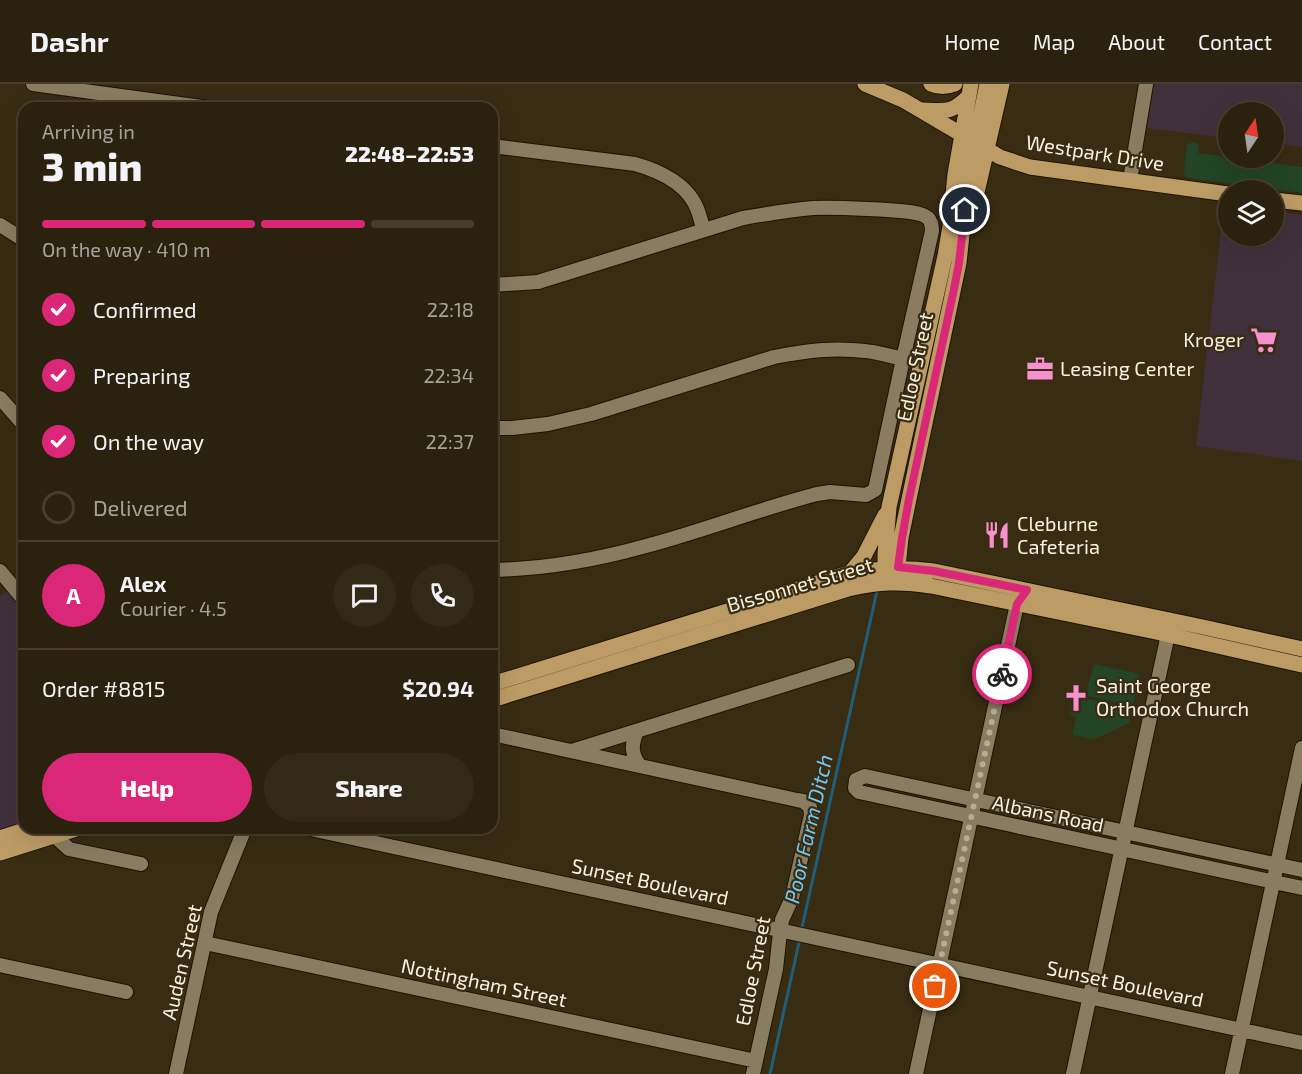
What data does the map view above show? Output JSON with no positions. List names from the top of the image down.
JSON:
{
  "streets": {
    "main road": ["Westpark Drive", "Edloe Street", "Bissonnet Street"],
    "street": [
      "Albans Road",
      "Sunset Boulevard",
      "Auden Street",
      "Nottingham Street"
    ]
  },
  "crossings": [
    ["Westpark Drive", "Edloe Street"],
    ["Edloe Street", "Bissonnet Street"],
    ["Edloe Street", "Sunset Boulevard"],
    ["Edloe Street", "Nottingham Street"],
    ["Auden Street", "Nottingham Street"]
  ],
  "water": ["Poor Farm Ditch"],
  "places": {
    "supermarket": ["Kroger"],
    "office": ["Leasing Center"],
    "restaurant": ["Cleburne Cafeteria"],
    "church": ["Saint George Orthodox Church"]
  },
  "north": "top",
  "page": {
    "header": "Dashr",
    "nav": [
      "Home",
      "Map",
      "About",
      "Contact"
    ],
    "heading": ["3 min", "Arriving in", "22:48–22:53"],
    "panel": [
      "Alex",
      "Courier · 4.5",
      "Order #8815",
      "$20.94"
    ],
    "bar": "On the way · 410 m",
    "list": [
      ["Confirmed", "22:18"],
      ["Preparing", "22:34"],
      ["On the way", "22:37"],
      "Delivered"
    ],
    "round": "A",
    "buttons": ["Help", "Share"]
  }
}
